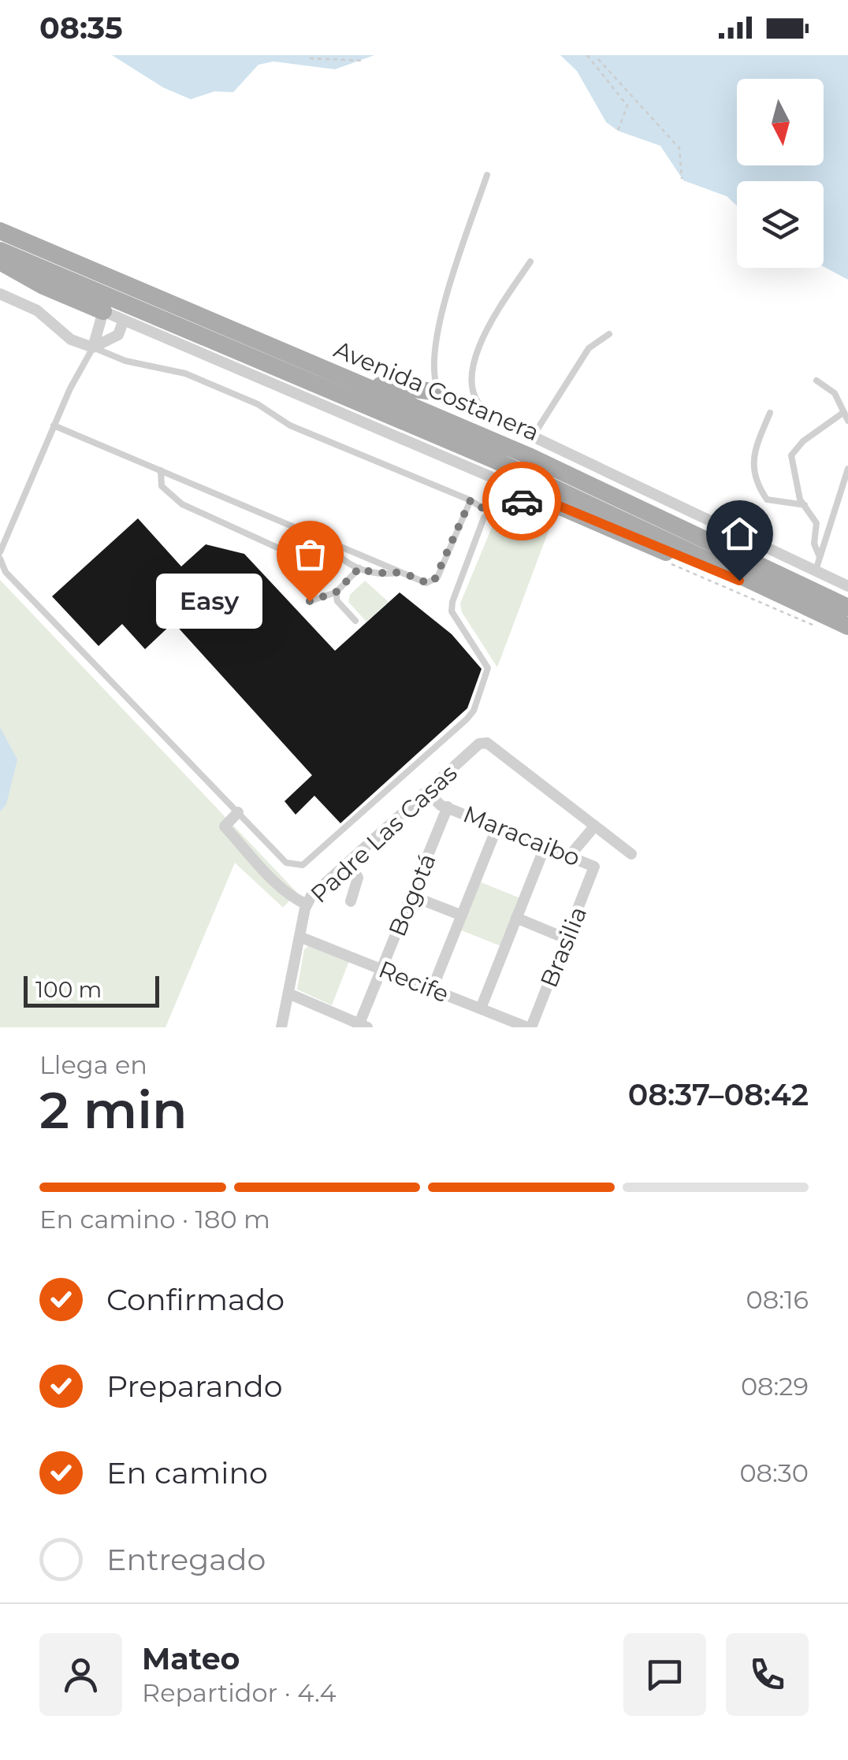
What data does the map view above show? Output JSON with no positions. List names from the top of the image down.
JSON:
{
  "streets": {
    "main road": ["Avenida Costanera"],
    "street": [
      "Padre Las Casas",
      "Maracaibo",
      "Bogotá",
      "Brasilia",
      "Recife"
    ]
  },
  "crossings": [
    ["Padre Las Casas", "Maracaibo"],
    ["Padre Las Casas", "Recife"],
    ["Maracaibo", "Bogotá"],
    ["Maracaibo", "Brasilia"],
    ["Bogotá", "Recife"],
    ["Brasilia", "Recife"]
  ],
  "places": ["Easy"],
  "scale_bar": "100 m",
  "north": "bottom",
  "page": {
    "status": "08:35",
    "bubble": "Easy",
    "scale": "100 m",
    "heading": ["2 min", "Llega en", "08:37–08:42"],
    "panel": ["Mateo", "Repartidor · 4.4"],
    "bar": "En camino · 180 m",
    "list": [
      ["Confirmado", "08:16"],
      ["Preparando", "08:29"],
      ["En camino", "08:30"],
      "Entregado"
    ]
  }
}
